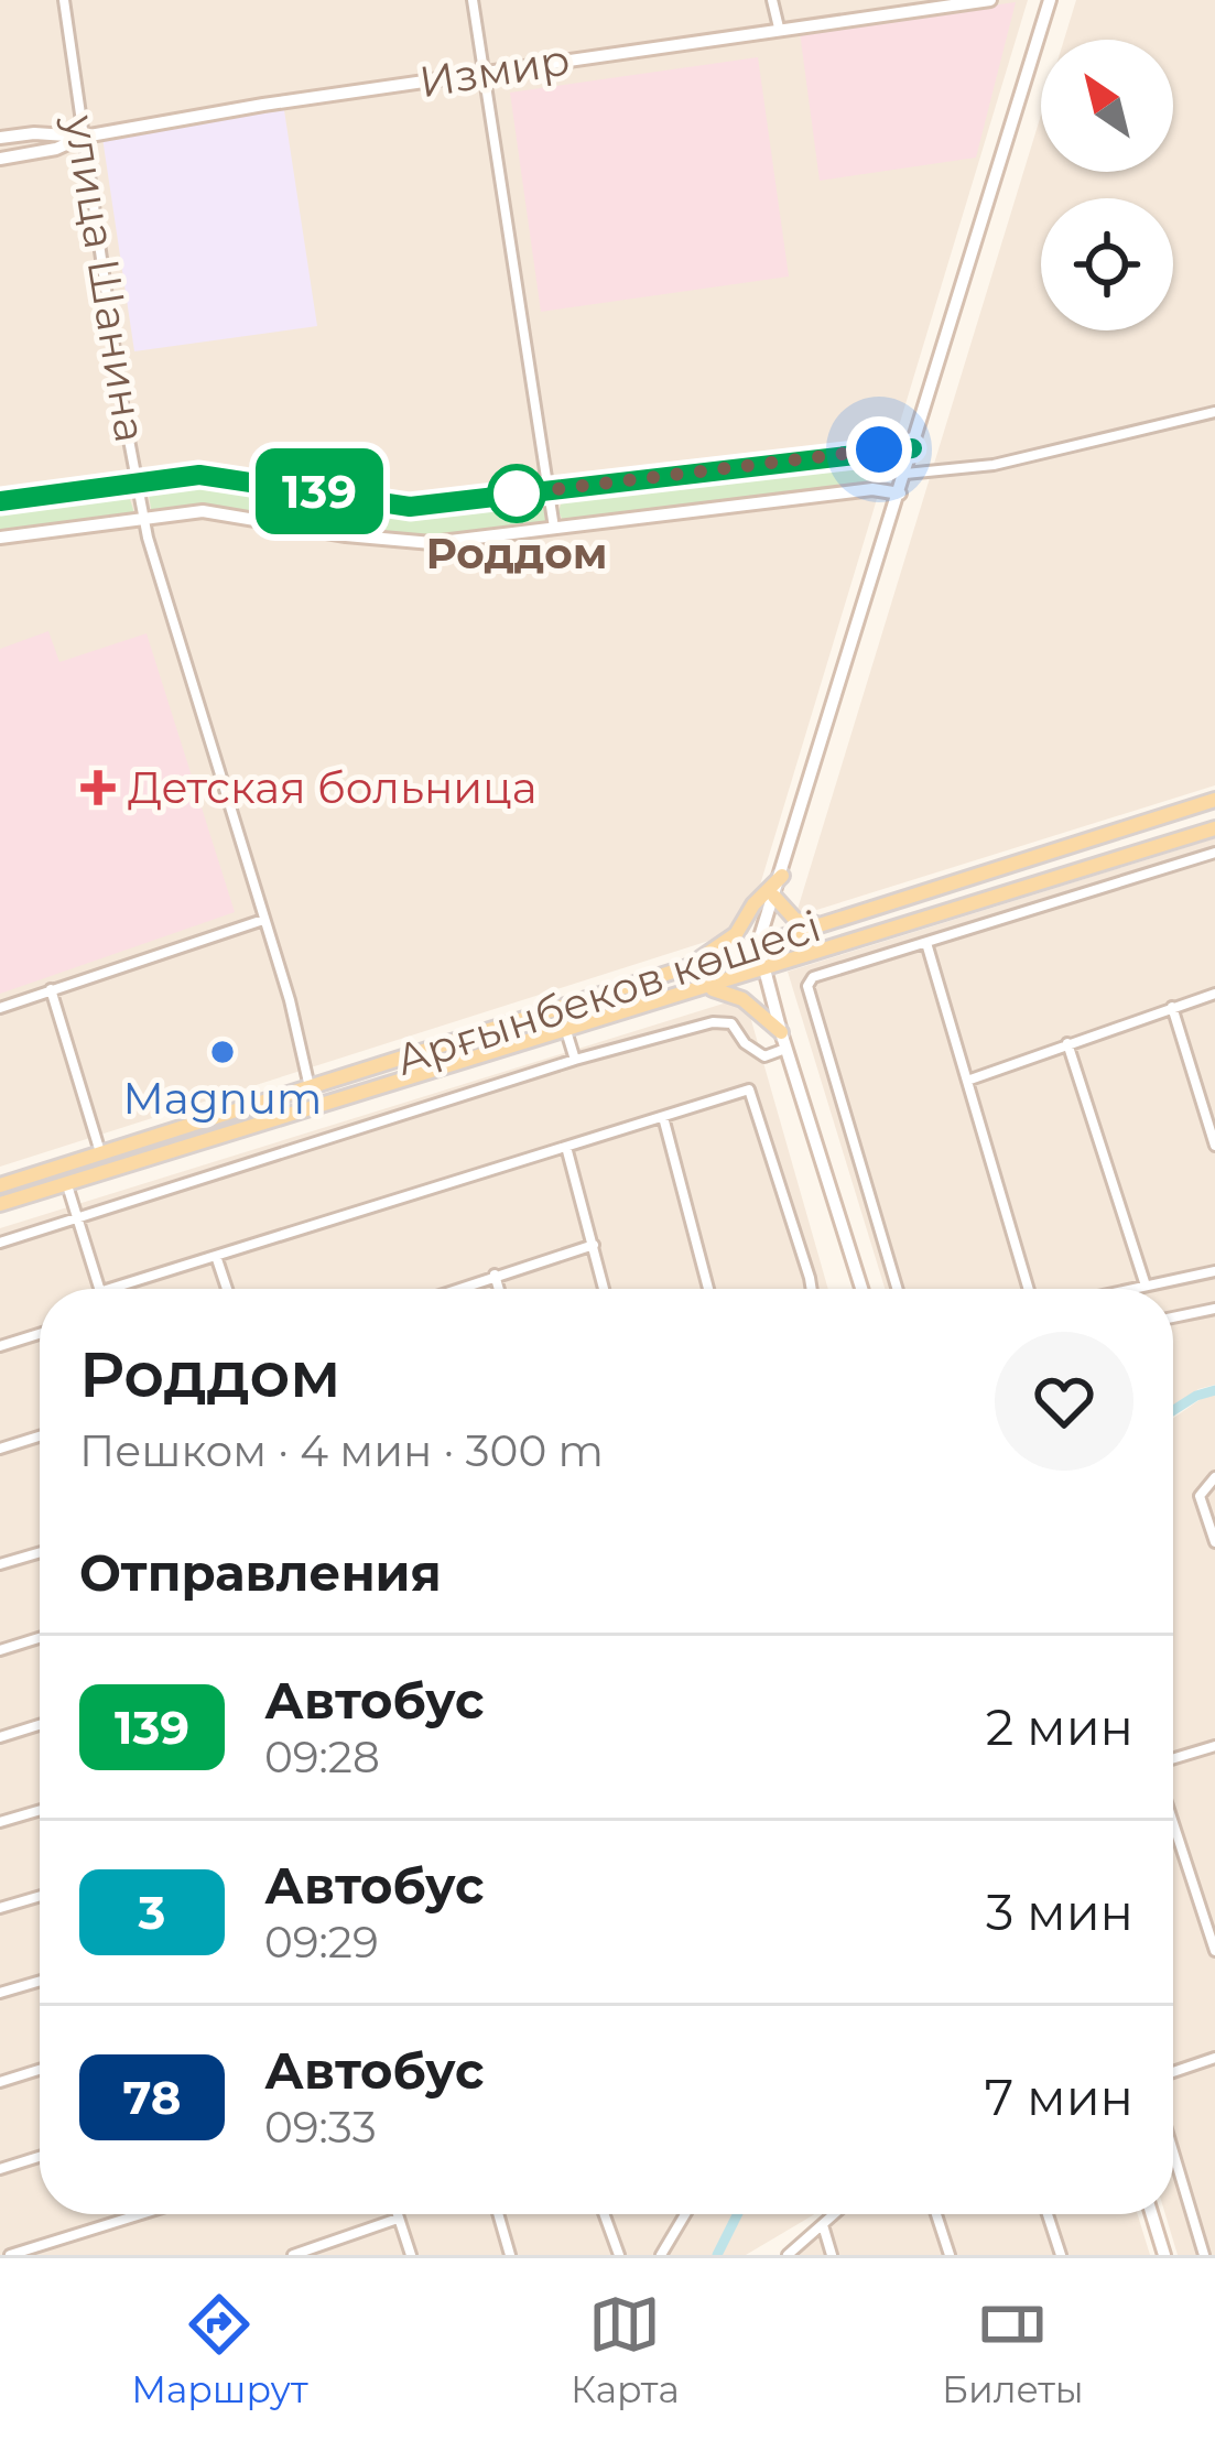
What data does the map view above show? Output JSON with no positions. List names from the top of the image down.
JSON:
{
  "streets": {
    "main road": ["Арғынбеков көшесі"],
    "street": ["Измир", "улица Шанина"]
  },
  "crossings": [
    ["Измир", "улица Шанина"],
    ["улица Шанина", "Арғынбеков көшесі"]
  ],
  "places": {
    "other": ["Роддом", "Magnum"],
    "health": ["Детская больница"]
  },
  "lines": ["bus line 139"],
  "north": "top left",
  "page": {
    "on_map": "139",
    "heading": [
      ["Роддом", "Пешком · 4 мин · 300 m"],
      "Отправления"
    ],
    "list": [
      {
        "mark": "139",
        "name": "Автобус",
        "note": "09:28",
        "value": "2 мин"
      },
      {
        "mark": "3",
        "name": "Автобус",
        "note": "09:29",
        "value": "3 мин"
      },
      {
        "mark": "78",
        "name": "Автобус",
        "note": "09:33",
        "value": "7 мин"
      }
    ],
    "tabs": ["Маршрут", "Карта", "Билеты"]
  }
}
